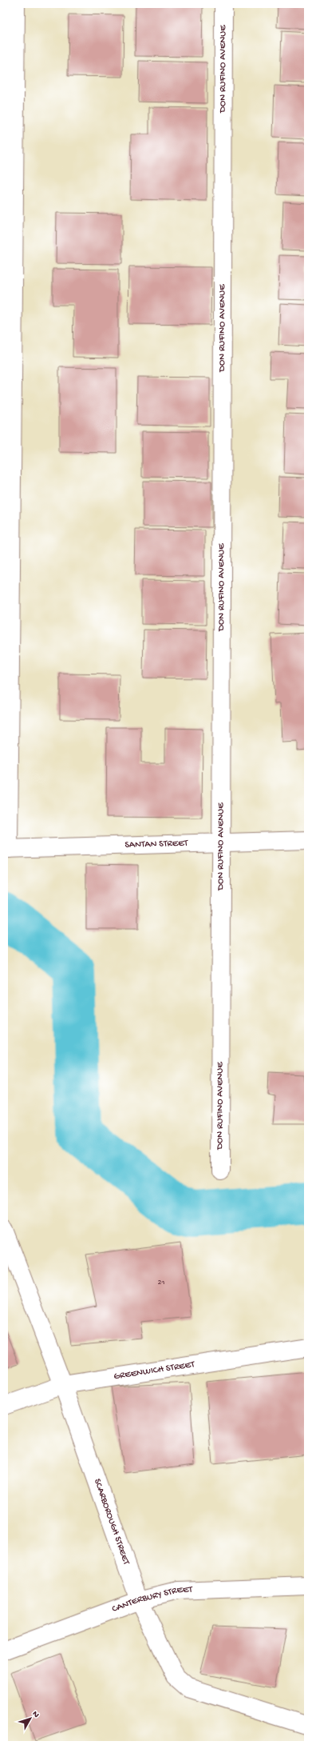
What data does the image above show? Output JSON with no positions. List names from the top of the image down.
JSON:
{
  "streets": {
    "street": [
      "DON RUFINO AVENUE",
      "SANTAN STREET",
      "GREENWICH STREET",
      "SCARBOROUGH STREET",
      "CANTERBURY STREET"
    ]
  },
  "crossings": [
    ["DON RUFINO AVENUE", "SANTAN STREET"],
    ["GREENWICH STREET", "SCARBOROUGH STREET"],
    ["SCARBOROUGH STREET", "CANTERBURY STREET"]
  ],
  "house_numbers": ["21"],
  "north": "top right"
}
